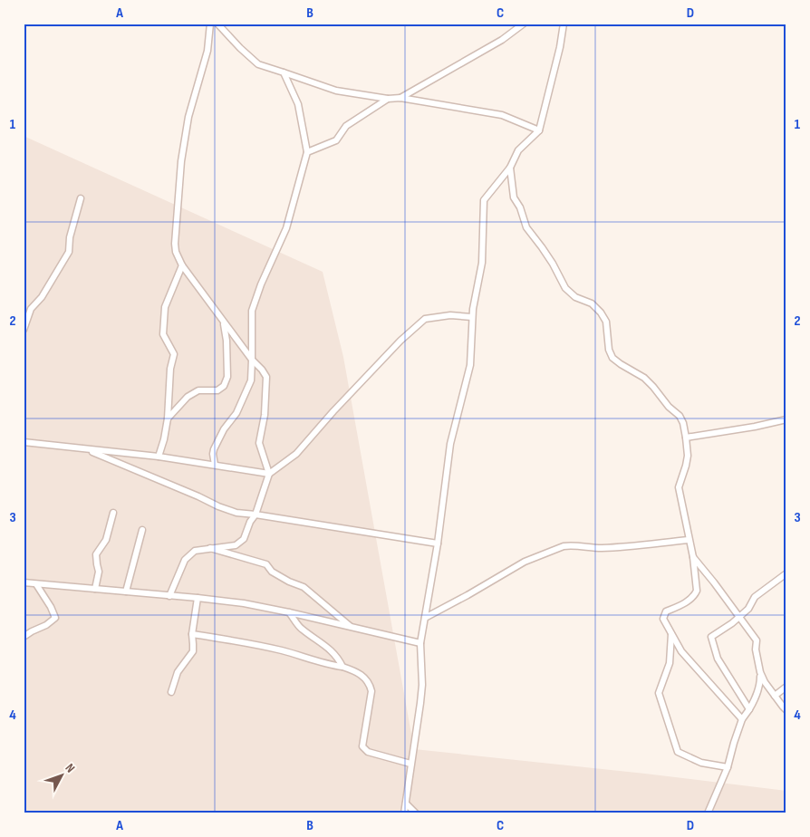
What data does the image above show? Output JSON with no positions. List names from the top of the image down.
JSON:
{
  "north": "top right",
  "grid": {
    "columns": [
      "A",
      "B",
      "C",
      "D"
    ],
    "rows": [
      "1",
      "2",
      "3",
      "4"
    ]
  }
}
